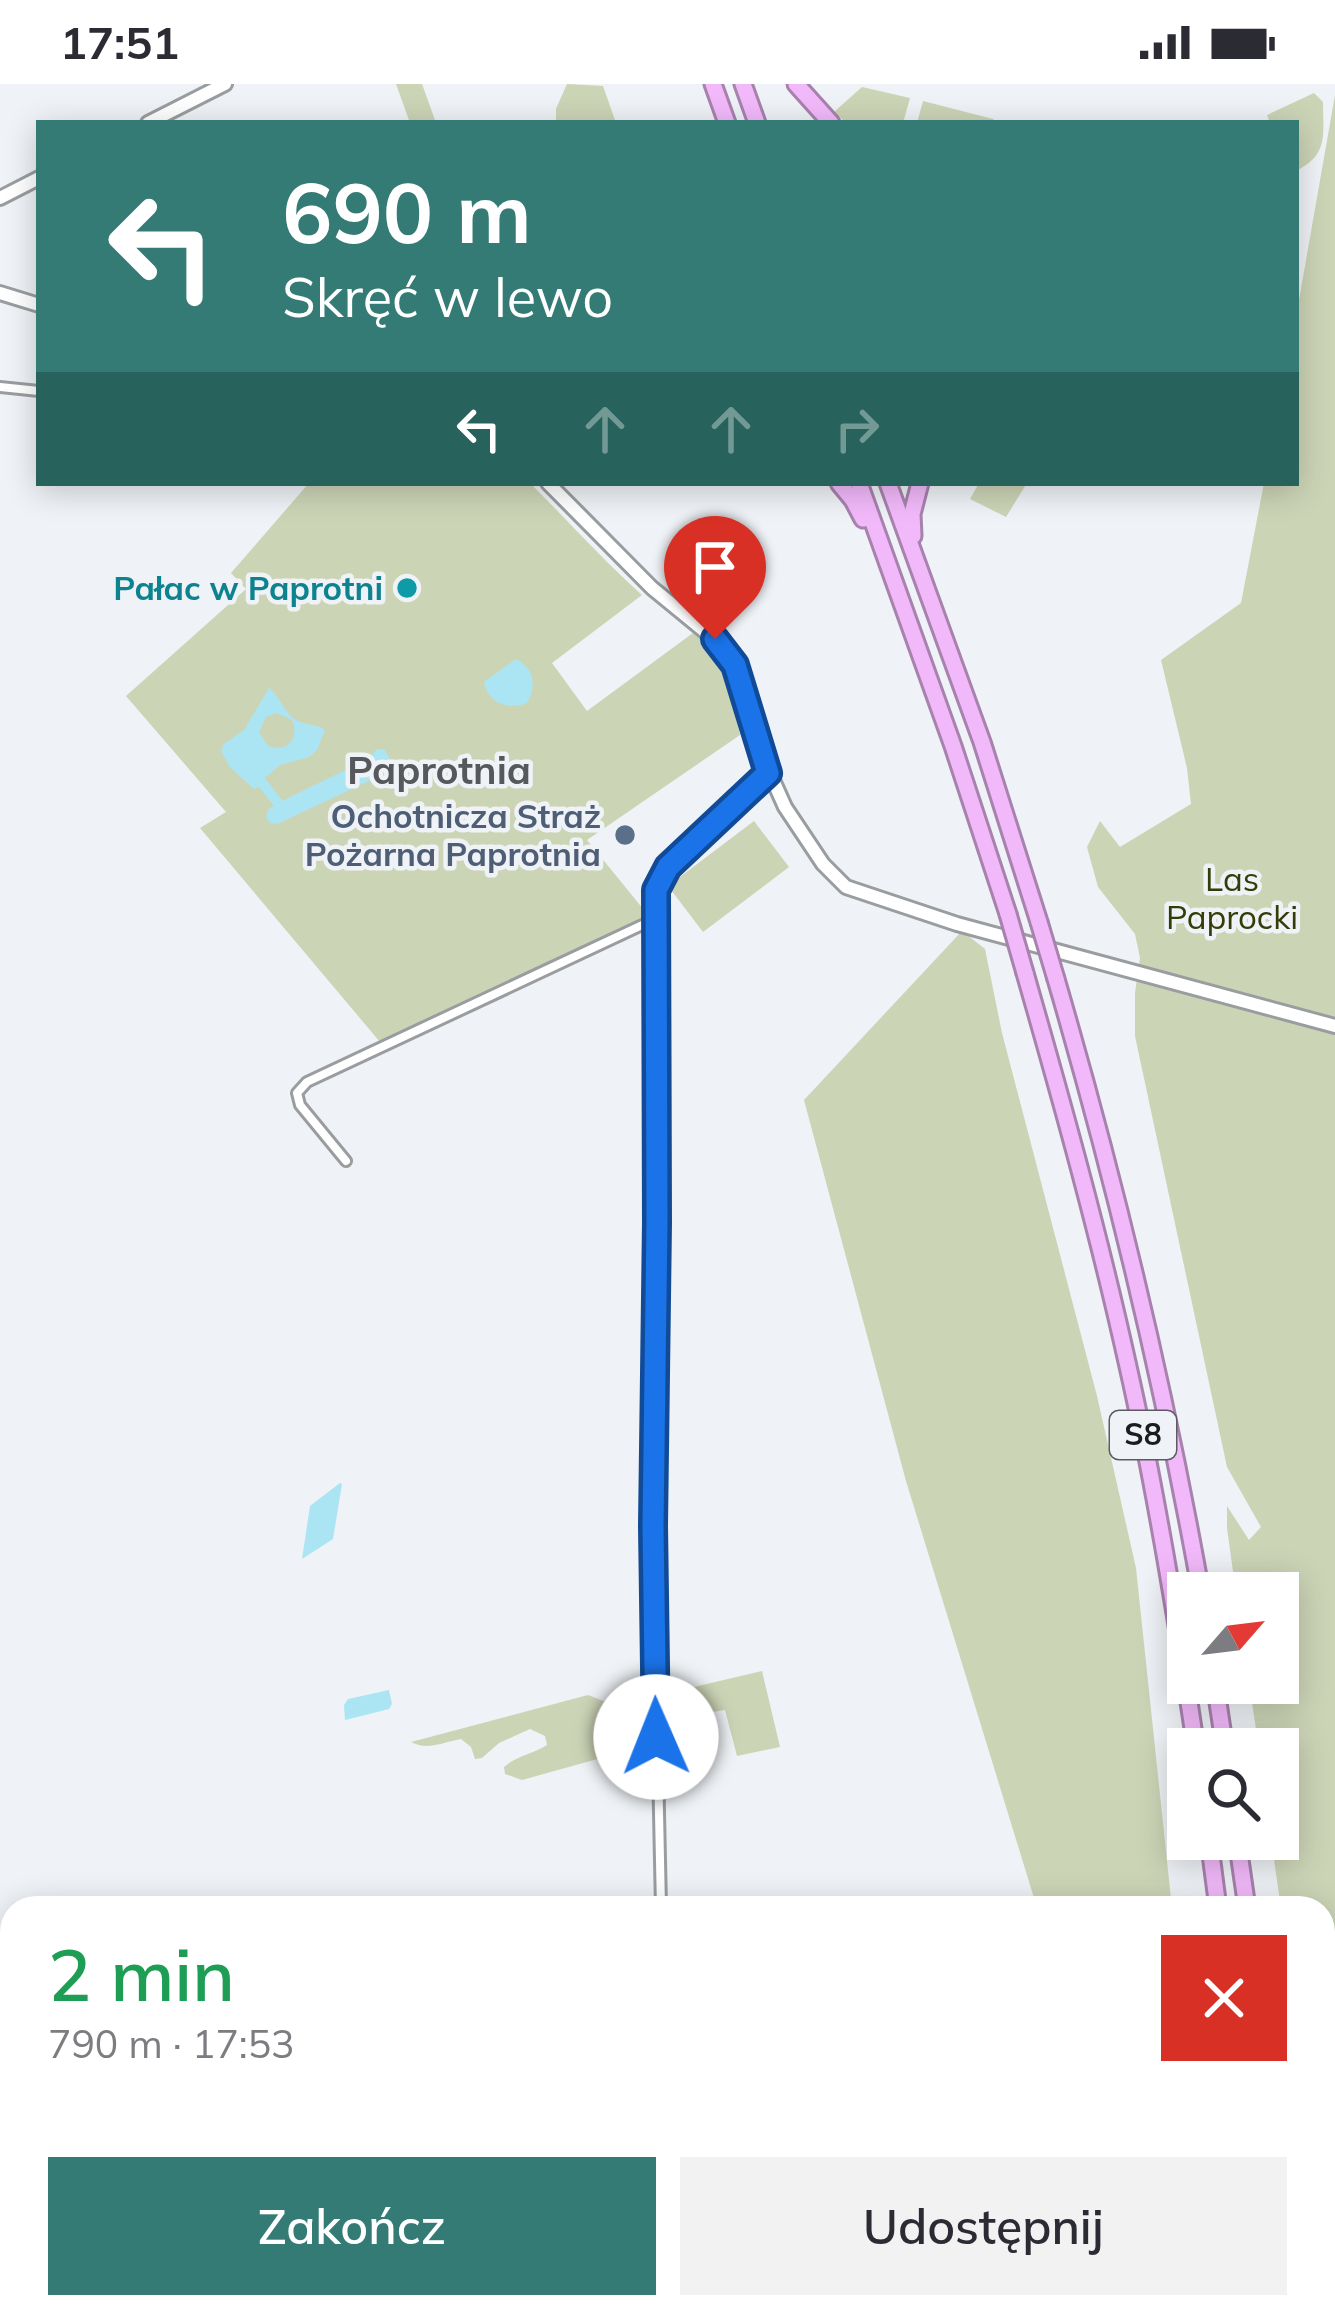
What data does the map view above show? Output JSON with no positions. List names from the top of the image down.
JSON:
{
  "streets": {
    "highway": ["S8"]
  },
  "districts": ["Paprotnia"],
  "parks": ["Las Paprocki"],
  "places": ["Pałac w Paprotni", "Ochotnicza Straż Pożarna Paprotnia"],
  "north": "top right",
  "page": {
    "status": "17:51",
    "turn": ["690 m", "Skręć w lewo"],
    "heading": ["2 min", "790 m · 17:53"],
    "buttons": ["Zakończ", "Udostępnij"]
  }
}
